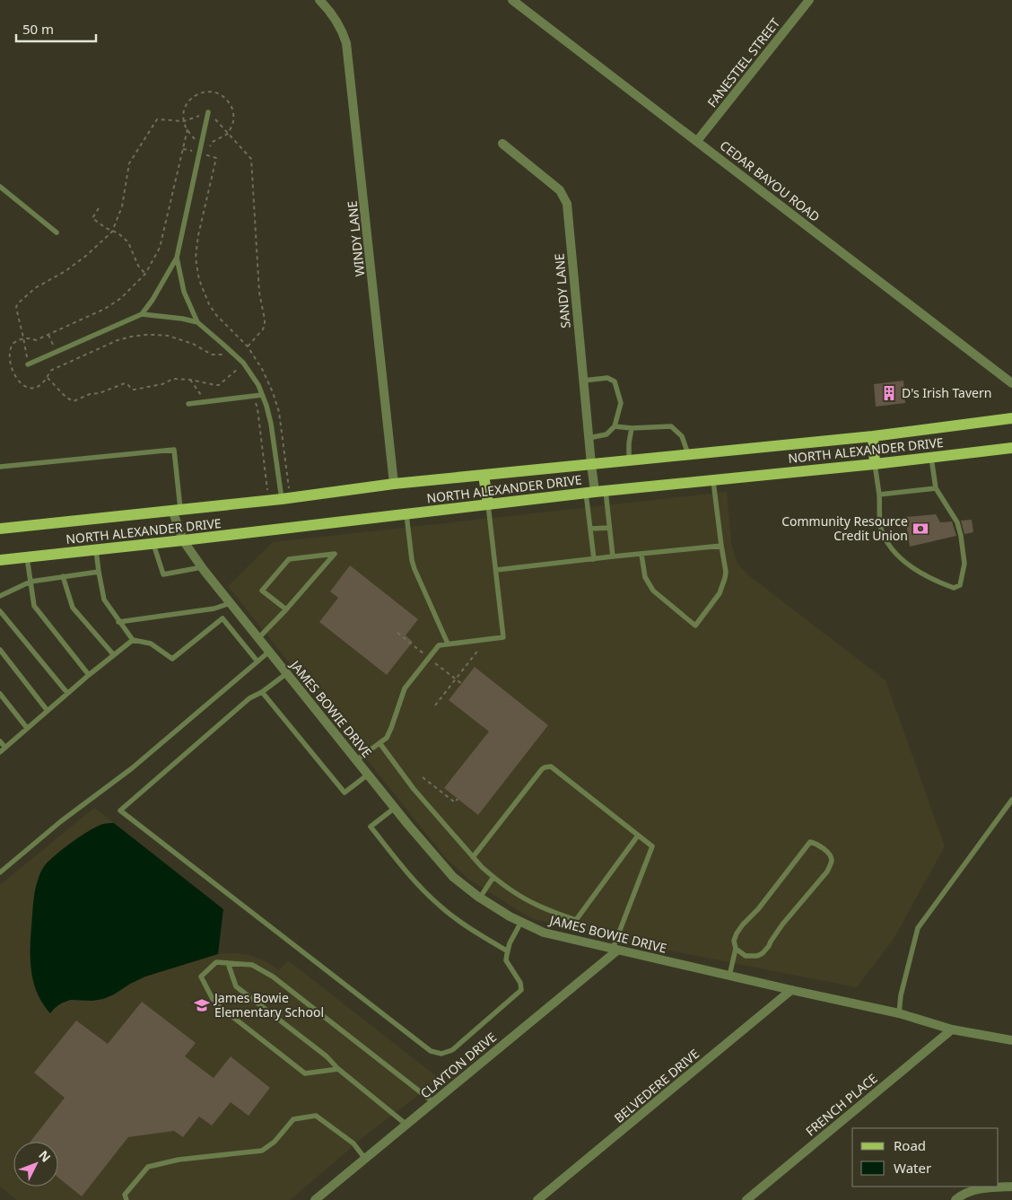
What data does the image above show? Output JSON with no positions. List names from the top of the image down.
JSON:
{
  "streets": {
    "main road": ["NORTH ALEXANDER DRIVE"],
    "street": [
      "FANESTIEL STREET",
      "CEDAR BAYOU ROAD",
      "WINDY LANE",
      "SANDY LANE",
      "JAMES BOWIE DRIVE",
      "CLAYTON DRIVE",
      "BELVEDERE DRIVE",
      "FRENCH PLACE"
    ]
  },
  "crossings": [
    ["FANESTIEL STREET", "CEDAR BAYOU ROAD"],
    ["WINDY LANE", "NORTH ALEXANDER DRIVE"],
    ["SANDY LANE", "NORTH ALEXANDER DRIVE"],
    ["NORTH ALEXANDER DRIVE", "JAMES BOWIE DRIVE"],
    ["JAMES BOWIE DRIVE", "CLAYTON DRIVE"],
    ["JAMES BOWIE DRIVE", "BELVEDERE DRIVE"],
    ["JAMES BOWIE DRIVE", "FRENCH PLACE"]
  ],
  "places": {
    "building": ["D's Irish Tavern"],
    "bank": ["Community Resource Credit Union"],
    "school or university": ["James Bowie Elementary School"]
  },
  "legend": ["Road", "Water"],
  "scale_bar": "50 m",
  "north": "top right"
}
